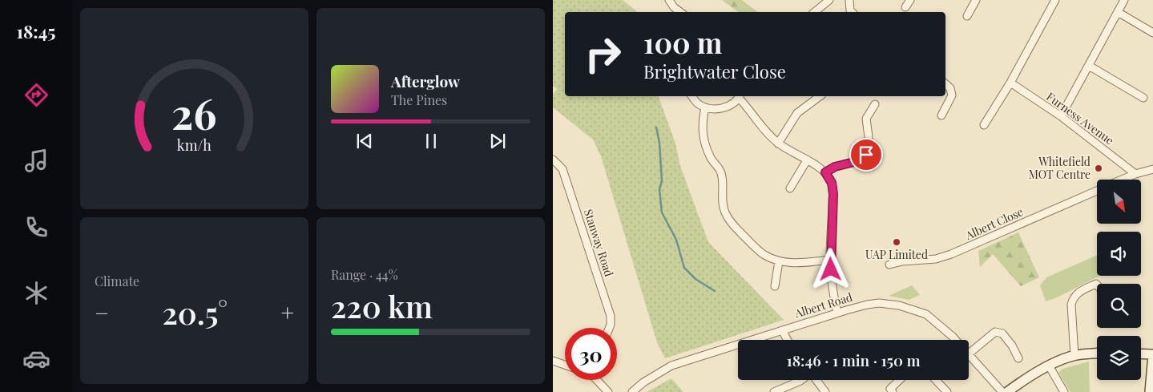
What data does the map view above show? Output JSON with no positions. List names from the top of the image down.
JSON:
{
  "streets": {
    "street": [
      "Furness Avenue",
      "Albert Close",
      "Stanway Road",
      "Albert Road"
    ]
  },
  "crossings": [
    ["Furness Avenue", "Albert Close"]
  ],
  "places": ["Whitefield MOT Centre", "UAP Limited"],
  "north": "bottom right",
  "page": {
    "tabs": "18:45",
    "turn": ["100 m", "Brightwater Close"],
    "song": ["Afterglow", "The Pines"],
    "tile": [
      "Climate",
      ["Range · 44%", "220 km"]
    ],
    "heat": ["−", "20.5°", "+"],
    "limit": "30",
    "trip": "18:46 · 1 min · 150 m",
    "gauge": ["26", "km/h"]
  }
}
